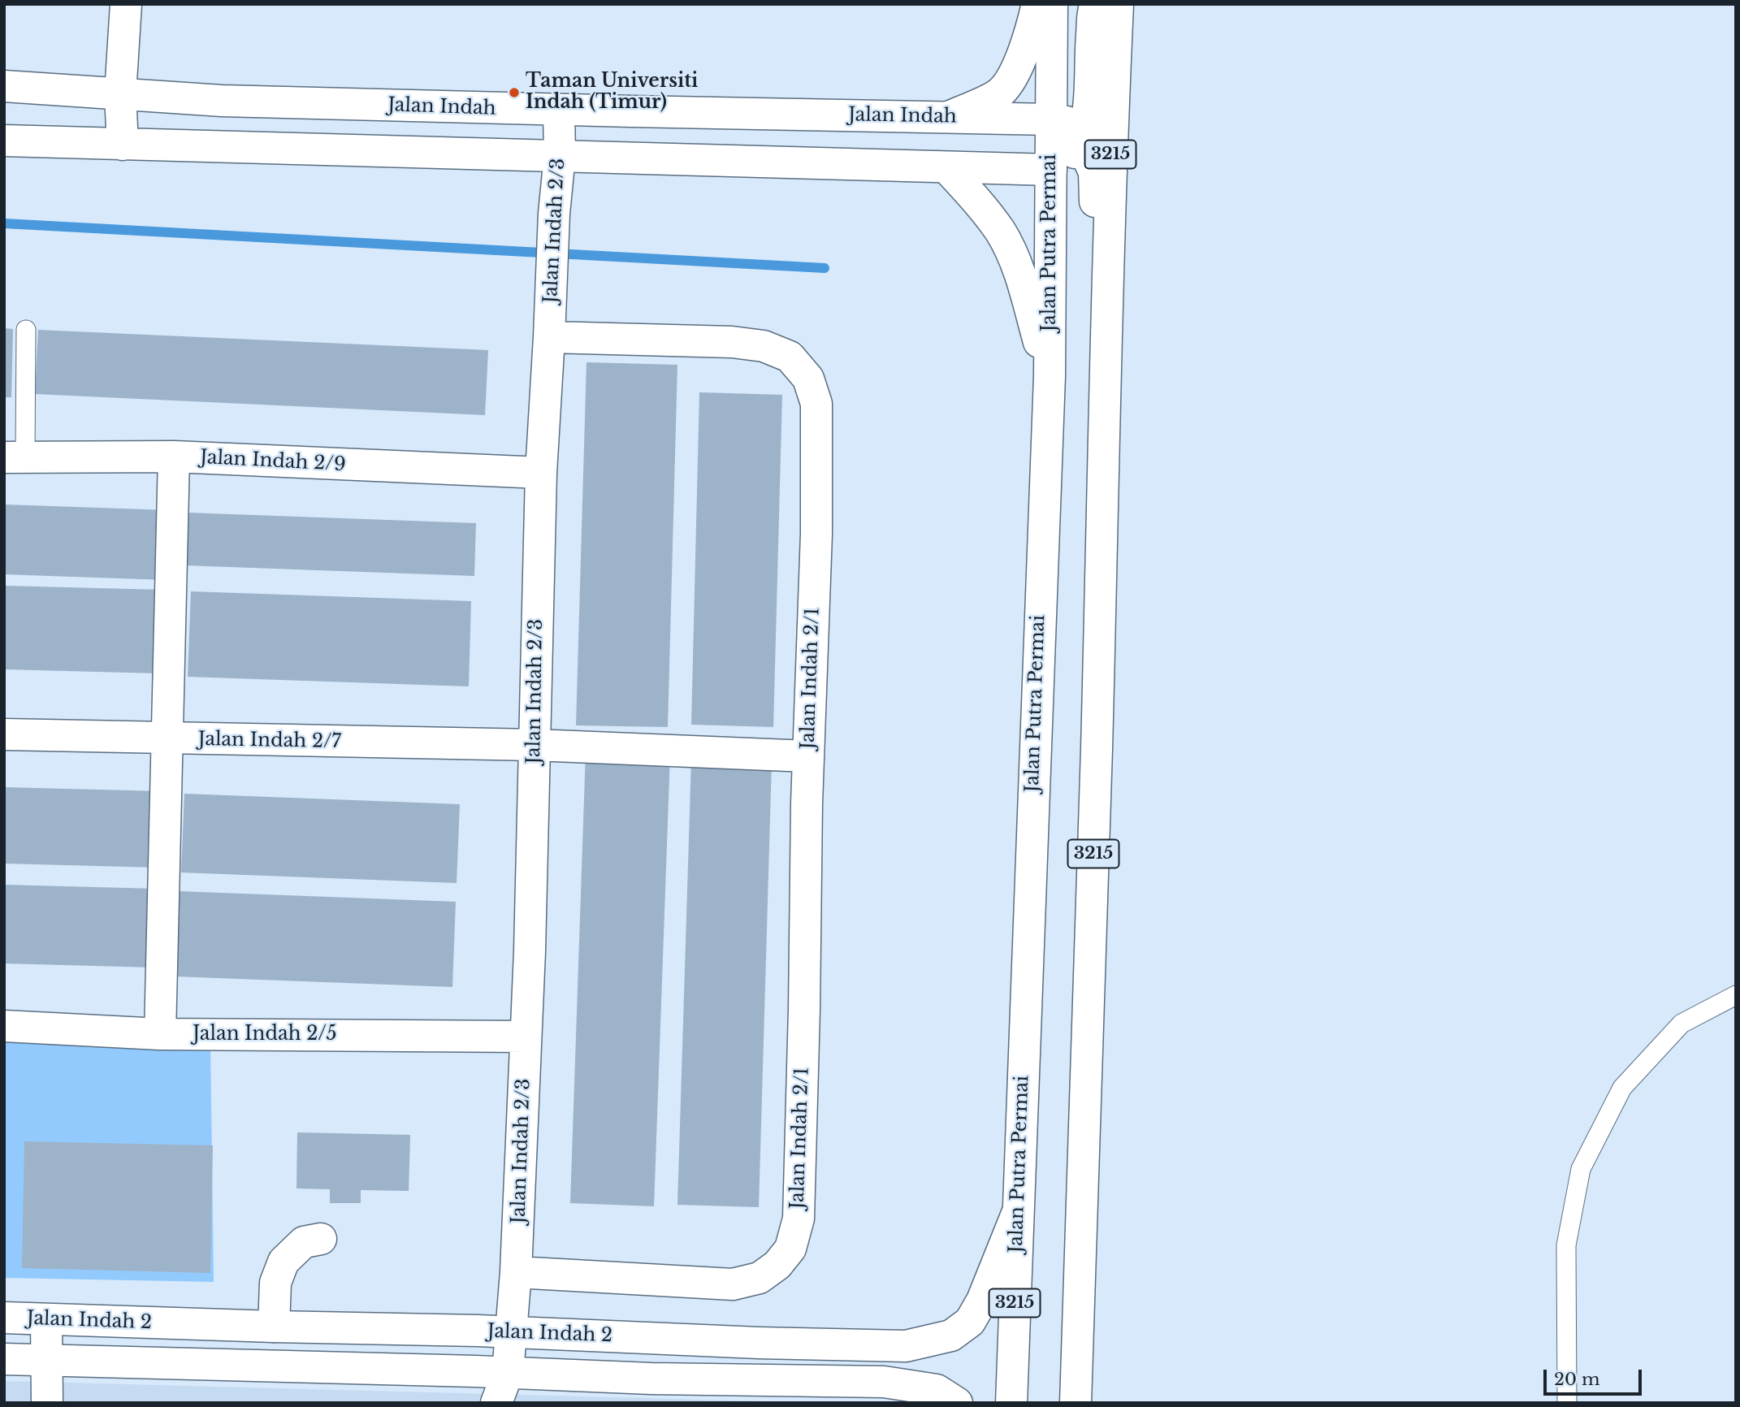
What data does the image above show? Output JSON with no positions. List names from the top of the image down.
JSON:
{
  "streets": {
    "street": [
      "Jalan Indah",
      "3215",
      "Jalan Indah 2/3",
      "Jalan Putra Permai",
      "Jalan Indah 2/9",
      "Jalan Indah 2/1",
      "Jalan Indah 2/7",
      "Jalan Indah 2/5",
      "Jalan Indah 2"
    ]
  },
  "crossings": [
    ["Jalan Indah", "Jalan Indah 2/3"],
    ["Jalan Indah", "Jalan Putra Permai"],
    ["Jalan Indah 2/3", "Jalan Indah 2/9"],
    ["Jalan Indah 2/3", "Jalan Indah 2/1"],
    ["Jalan Indah 2/3", "Jalan Indah 2/7"],
    ["Jalan Indah 2/3", "Jalan Indah 2/5"],
    ["Jalan Indah 2/3", "Jalan Indah 2"],
    ["Jalan Putra Permai", "Jalan Indah 2"],
    ["Jalan Indah 2/1", "Jalan Indah 2/7"]
  ],
  "places": ["Taman Universiti Indah (Timur)"],
  "scale_bar": "20 m"
}
